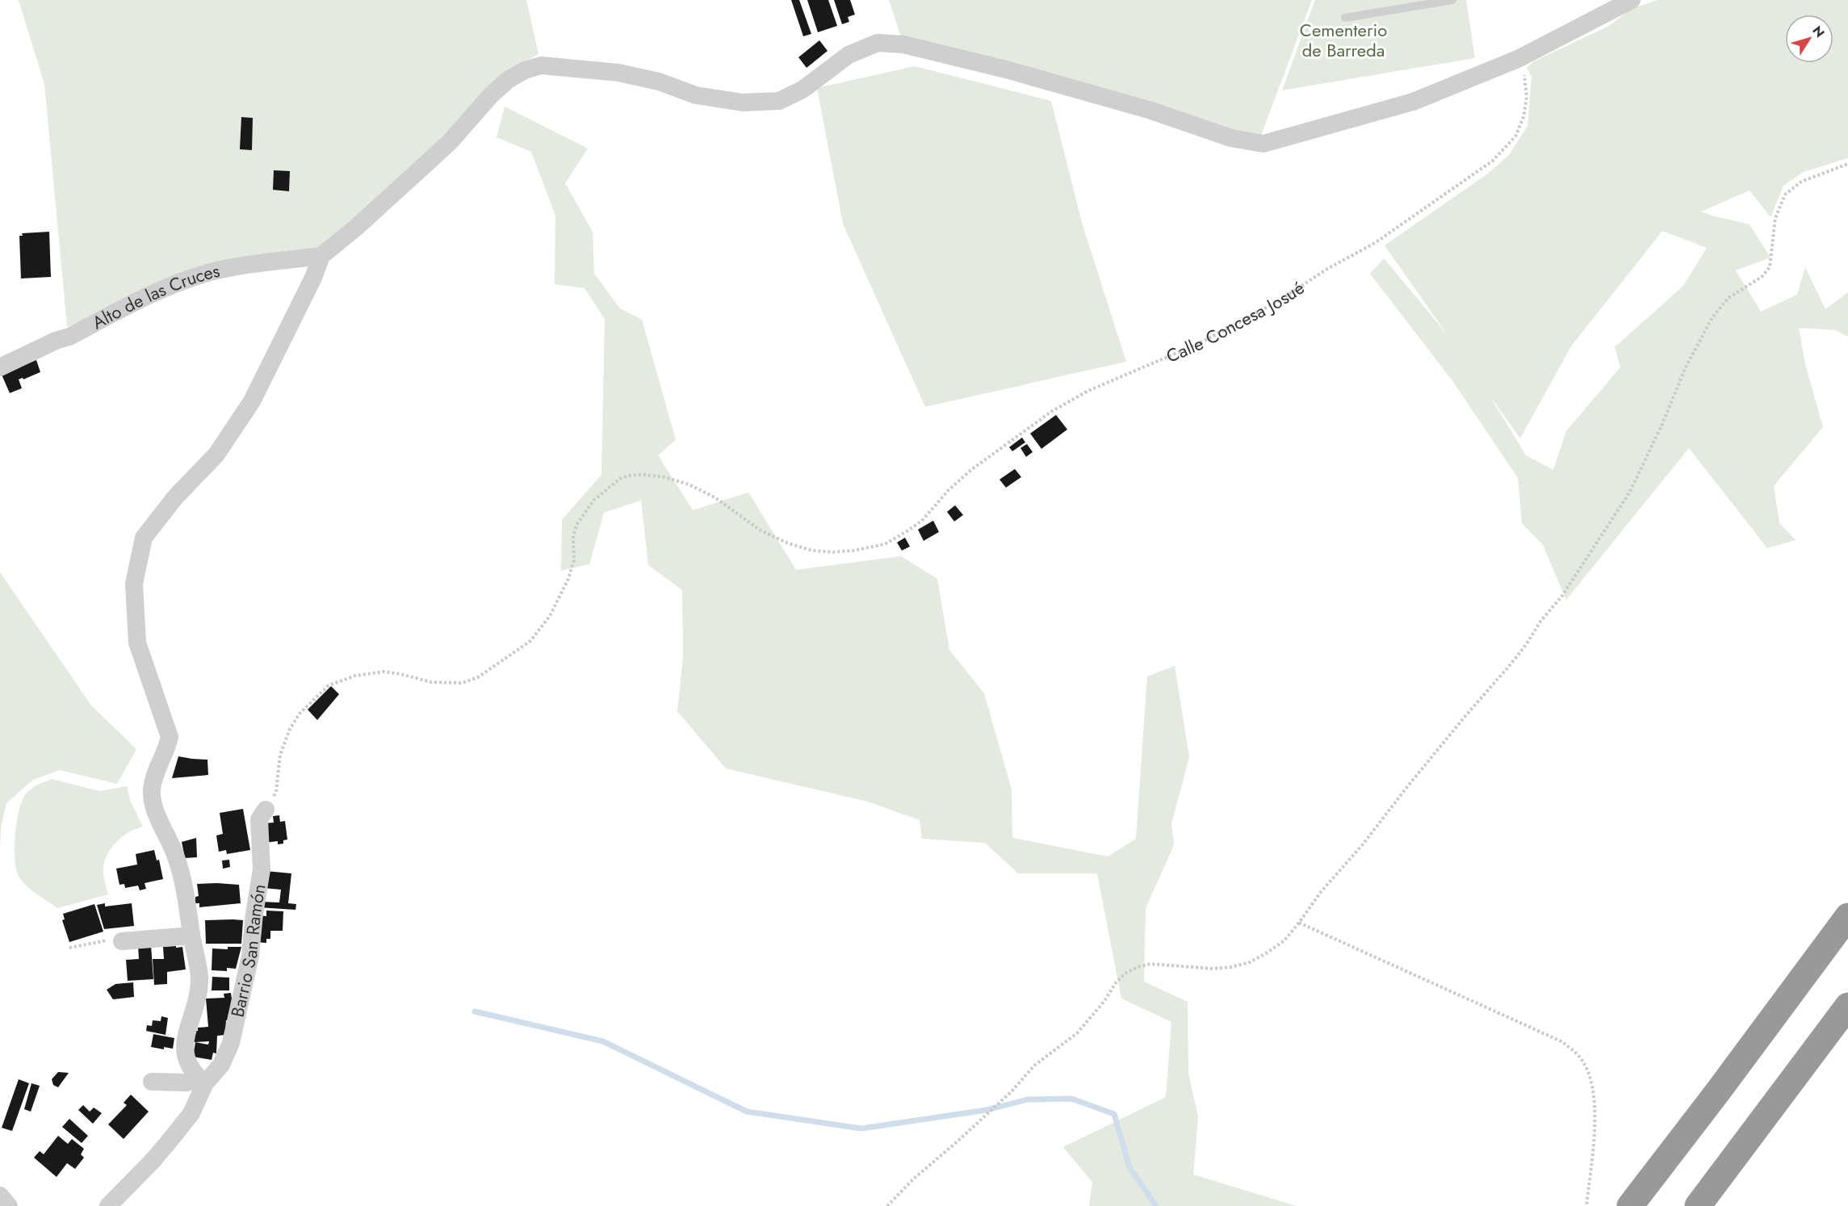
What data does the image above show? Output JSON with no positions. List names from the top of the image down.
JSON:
{
  "streets": {
    "street": ["Alto de las Cruces", "Barrio San Ramón"],
    "path": ["Calle Concesa Josué"]
  },
  "crossings": [
    ["Calle Concesa Josué", "Barrio San Ramón"]
  ],
  "parks": ["Cementerio de Barreda"],
  "north": "top right"
}
